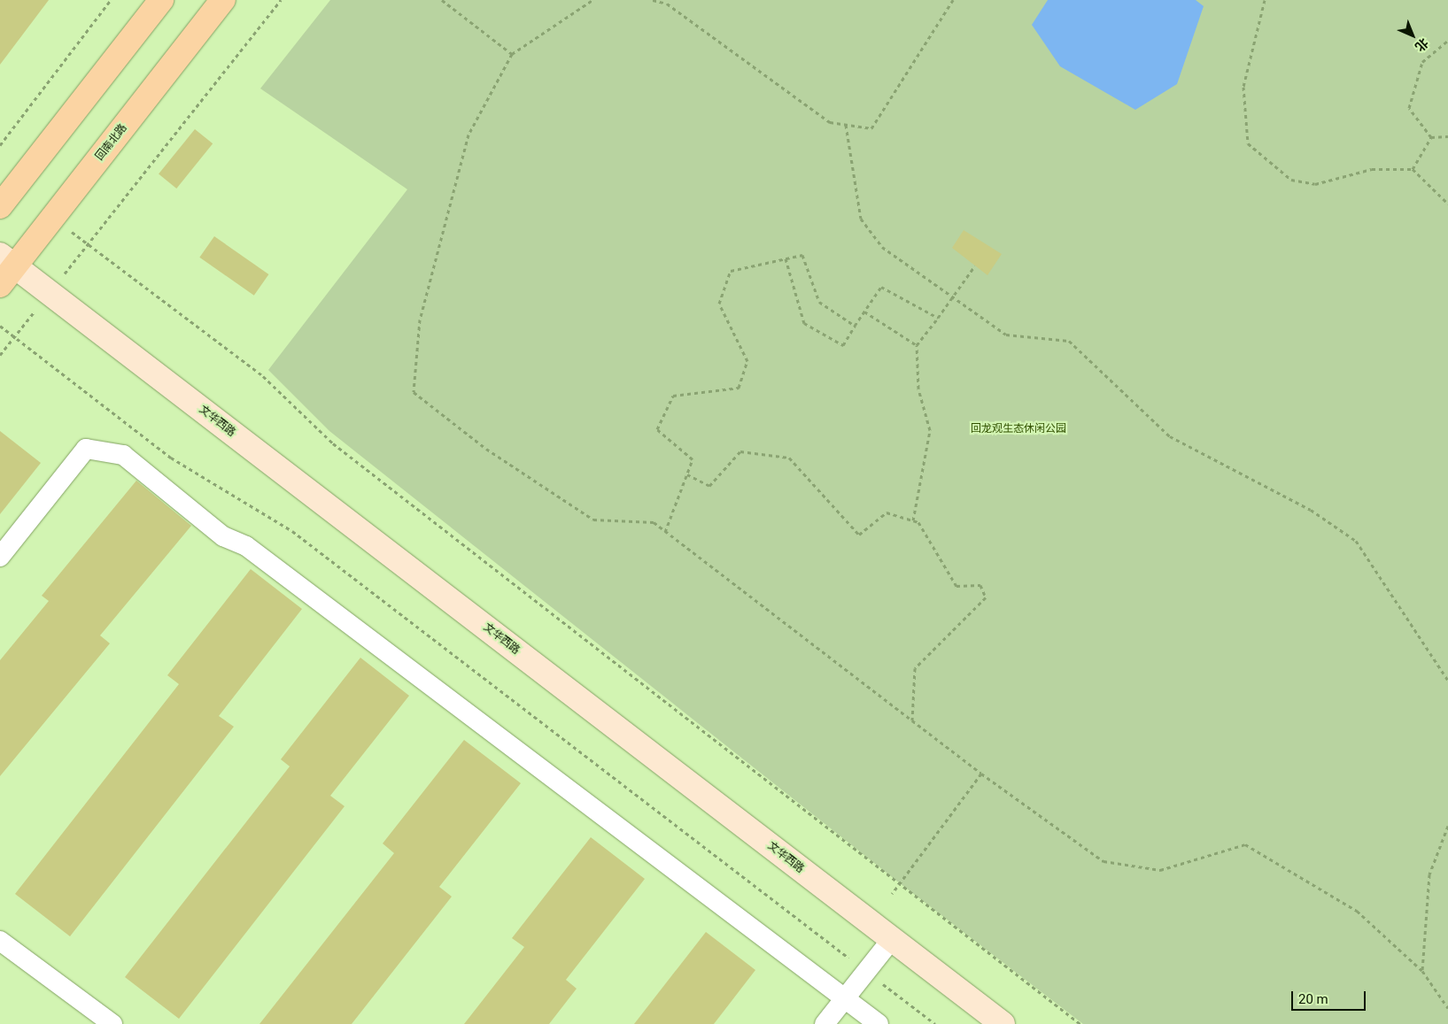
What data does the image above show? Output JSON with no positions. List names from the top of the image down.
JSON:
{
  "streets": {
    "main road": ["回南北路"],
    "street": ["文华西路"]
  },
  "crossings": [
    ["回南北路", "文华西路"]
  ],
  "parks": ["回龙观生态休闲公园"],
  "scale_bar": "20 m",
  "north": "bottom right"
}
